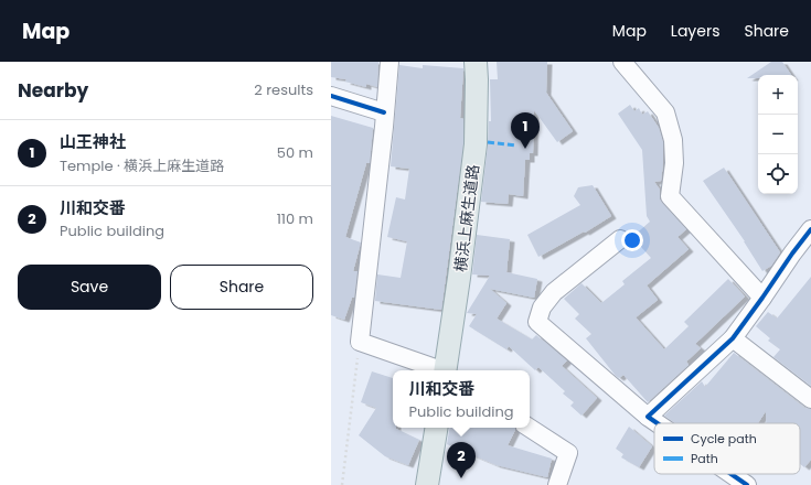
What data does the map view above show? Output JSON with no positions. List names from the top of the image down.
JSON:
{
  "streets": {
    "main road": ["横浜上麻生道路"]
  },
  "legend": ["Cycle path", "Path"],
  "page": {
    "header": "Map",
    "nav": ["Map", "Layers", "Share"],
    "heading": ["Nearby", "2 results"],
    "map_buttons": ["+", "−"],
    "pins": ["1", "2"],
    "list": [
      {
        "mark": "1",
        "name": "山王神社",
        "note": "Temple · 横浜上麻生道路",
        "value": "50 m"
      },
      {
        "mark": "2",
        "name": "川和交番",
        "note": "Public building",
        "value": "110 m"
      }
    ],
    "buttons": ["Save", "Share"],
    "popup": ["川和交番", "Public building"]
  }
}
